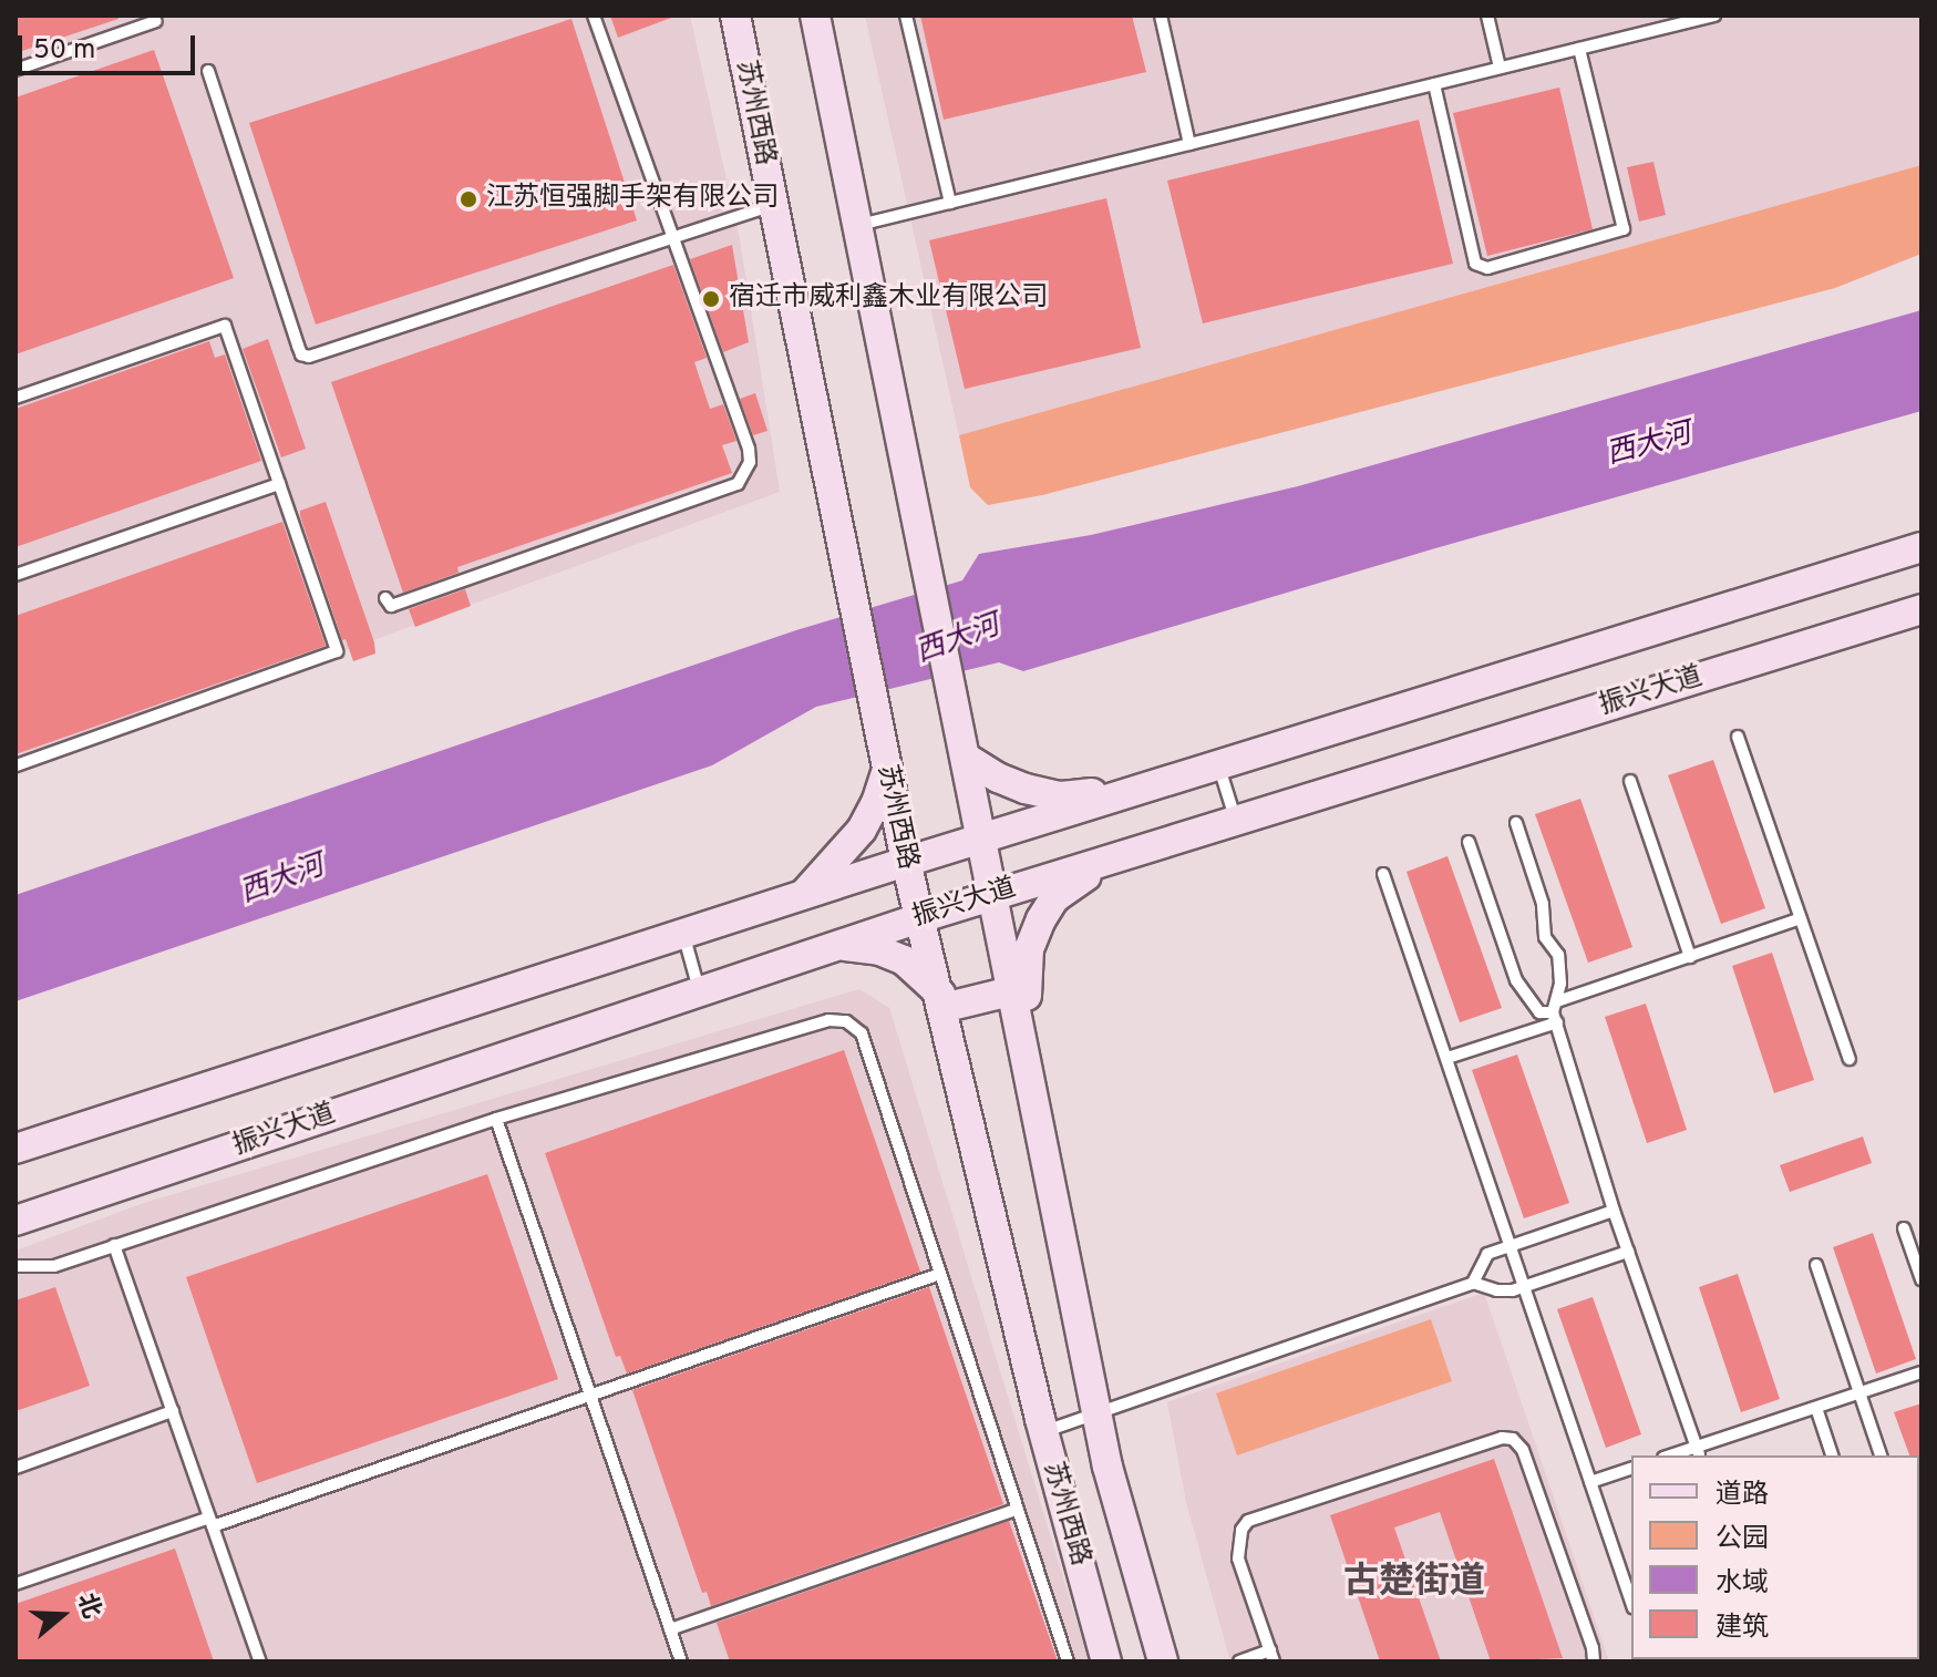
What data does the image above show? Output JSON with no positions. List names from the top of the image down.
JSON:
{
  "streets": {
    "main road": ["苏州西路", "振兴大道"]
  },
  "crossings": [
    ["苏州西路", "振兴大道"]
  ],
  "districts": ["古楚街道"],
  "water": ["西大河"],
  "places": ["江苏恒强脚手架有限公司", "宿迁市威利鑫木业有限公司"],
  "legend": [
    "道路",
    "公园",
    "水域",
    "建筑"
  ],
  "scale_bar": "50 m",
  "north": "right"
}
